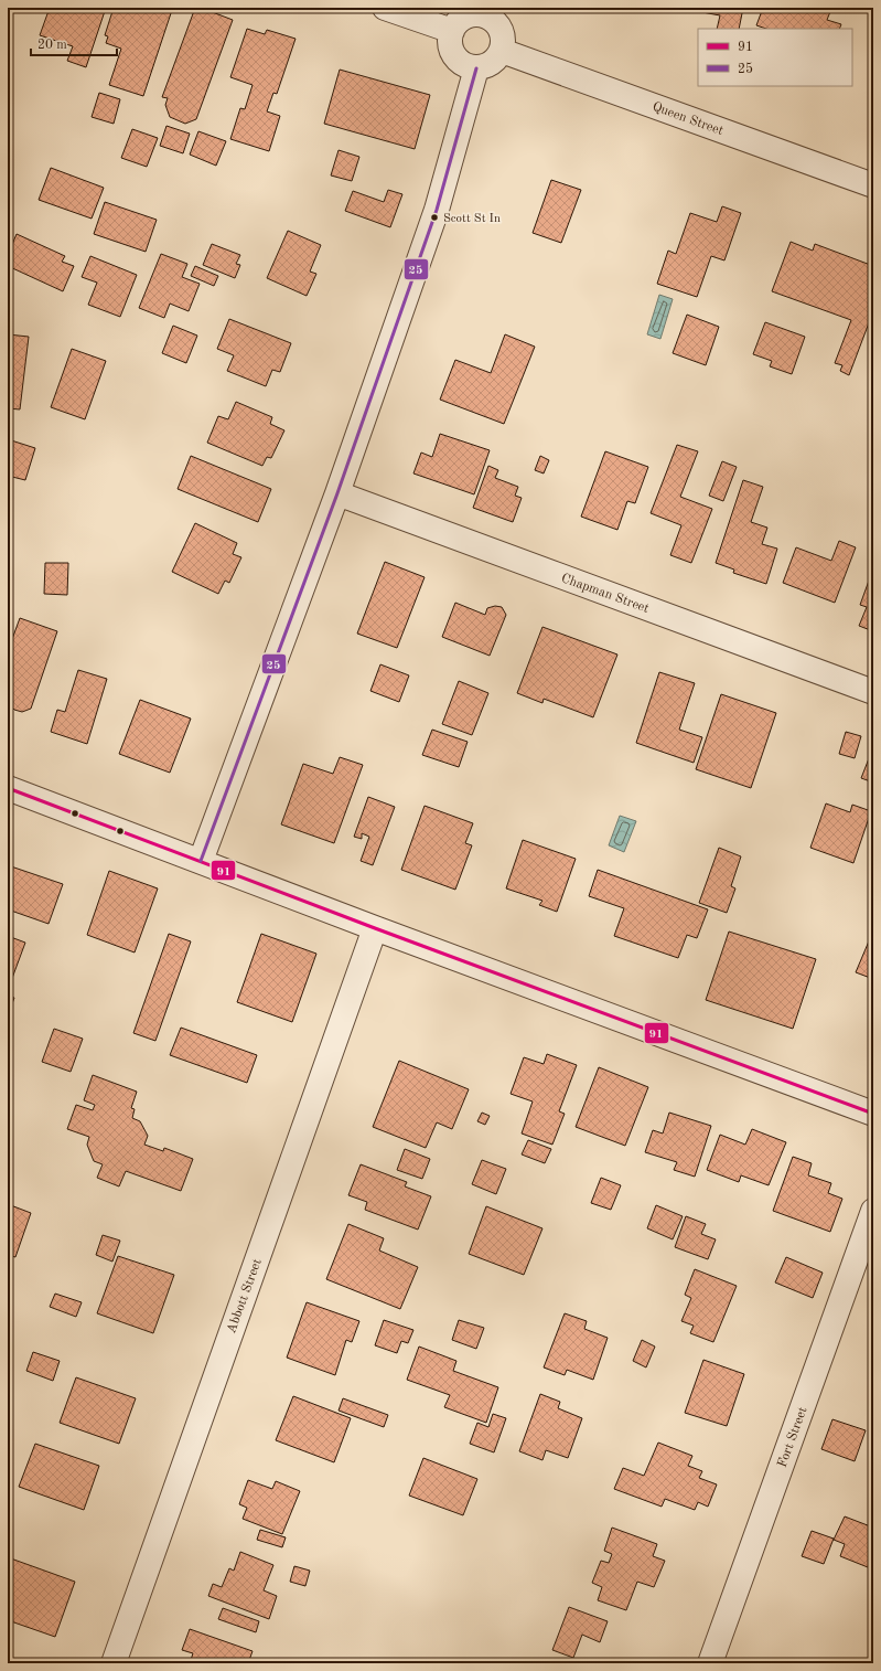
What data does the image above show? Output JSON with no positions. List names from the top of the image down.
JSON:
{
  "streets": {
    "street": [
      "Queen Street",
      "Chapman Street",
      "Abbott Street",
      "Fort Street"
    ]
  },
  "places": ["Scott St In"],
  "lines": ["transit line 25", "transit line 91"],
  "legend": ["91", "25"],
  "scale_bar": "20 m"
}
